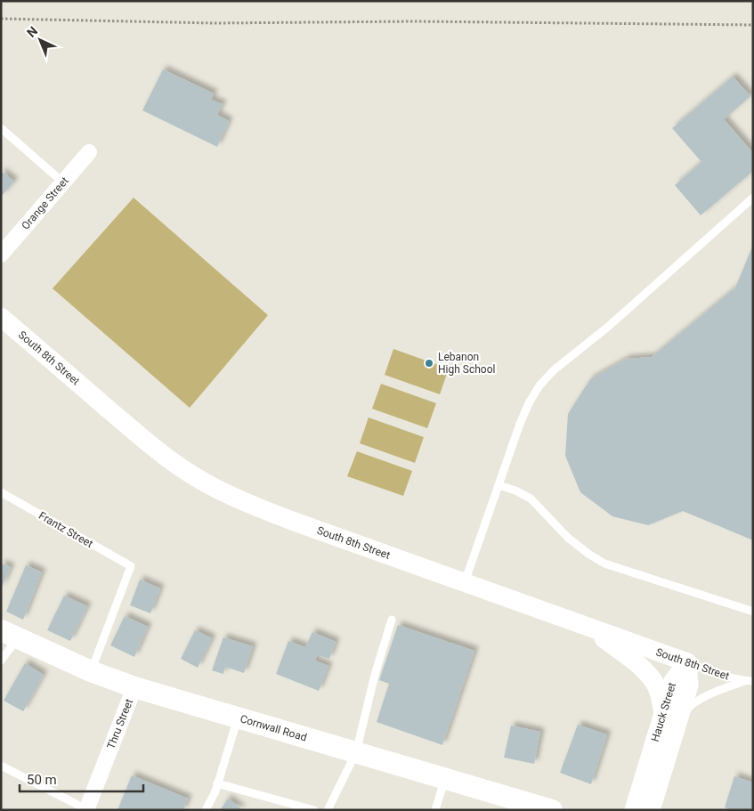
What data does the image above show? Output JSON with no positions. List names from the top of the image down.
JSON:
{
  "streets": {
    "main road": ["Cornwall Road"],
    "street": [
      "Orange Street",
      "South 8th Street",
      "Hauck Street",
      "Thru Street"
    ],
    "lane": ["Frantz Street"]
  },
  "crossings": [
    ["South 8th Street", "Hauck Street"],
    ["Frantz Street", "Cornwall Road"],
    ["Thru Street", "Cornwall Road"]
  ],
  "places": ["Lebanon High School"],
  "scale_bar": "50 m",
  "north": "top left"
}
